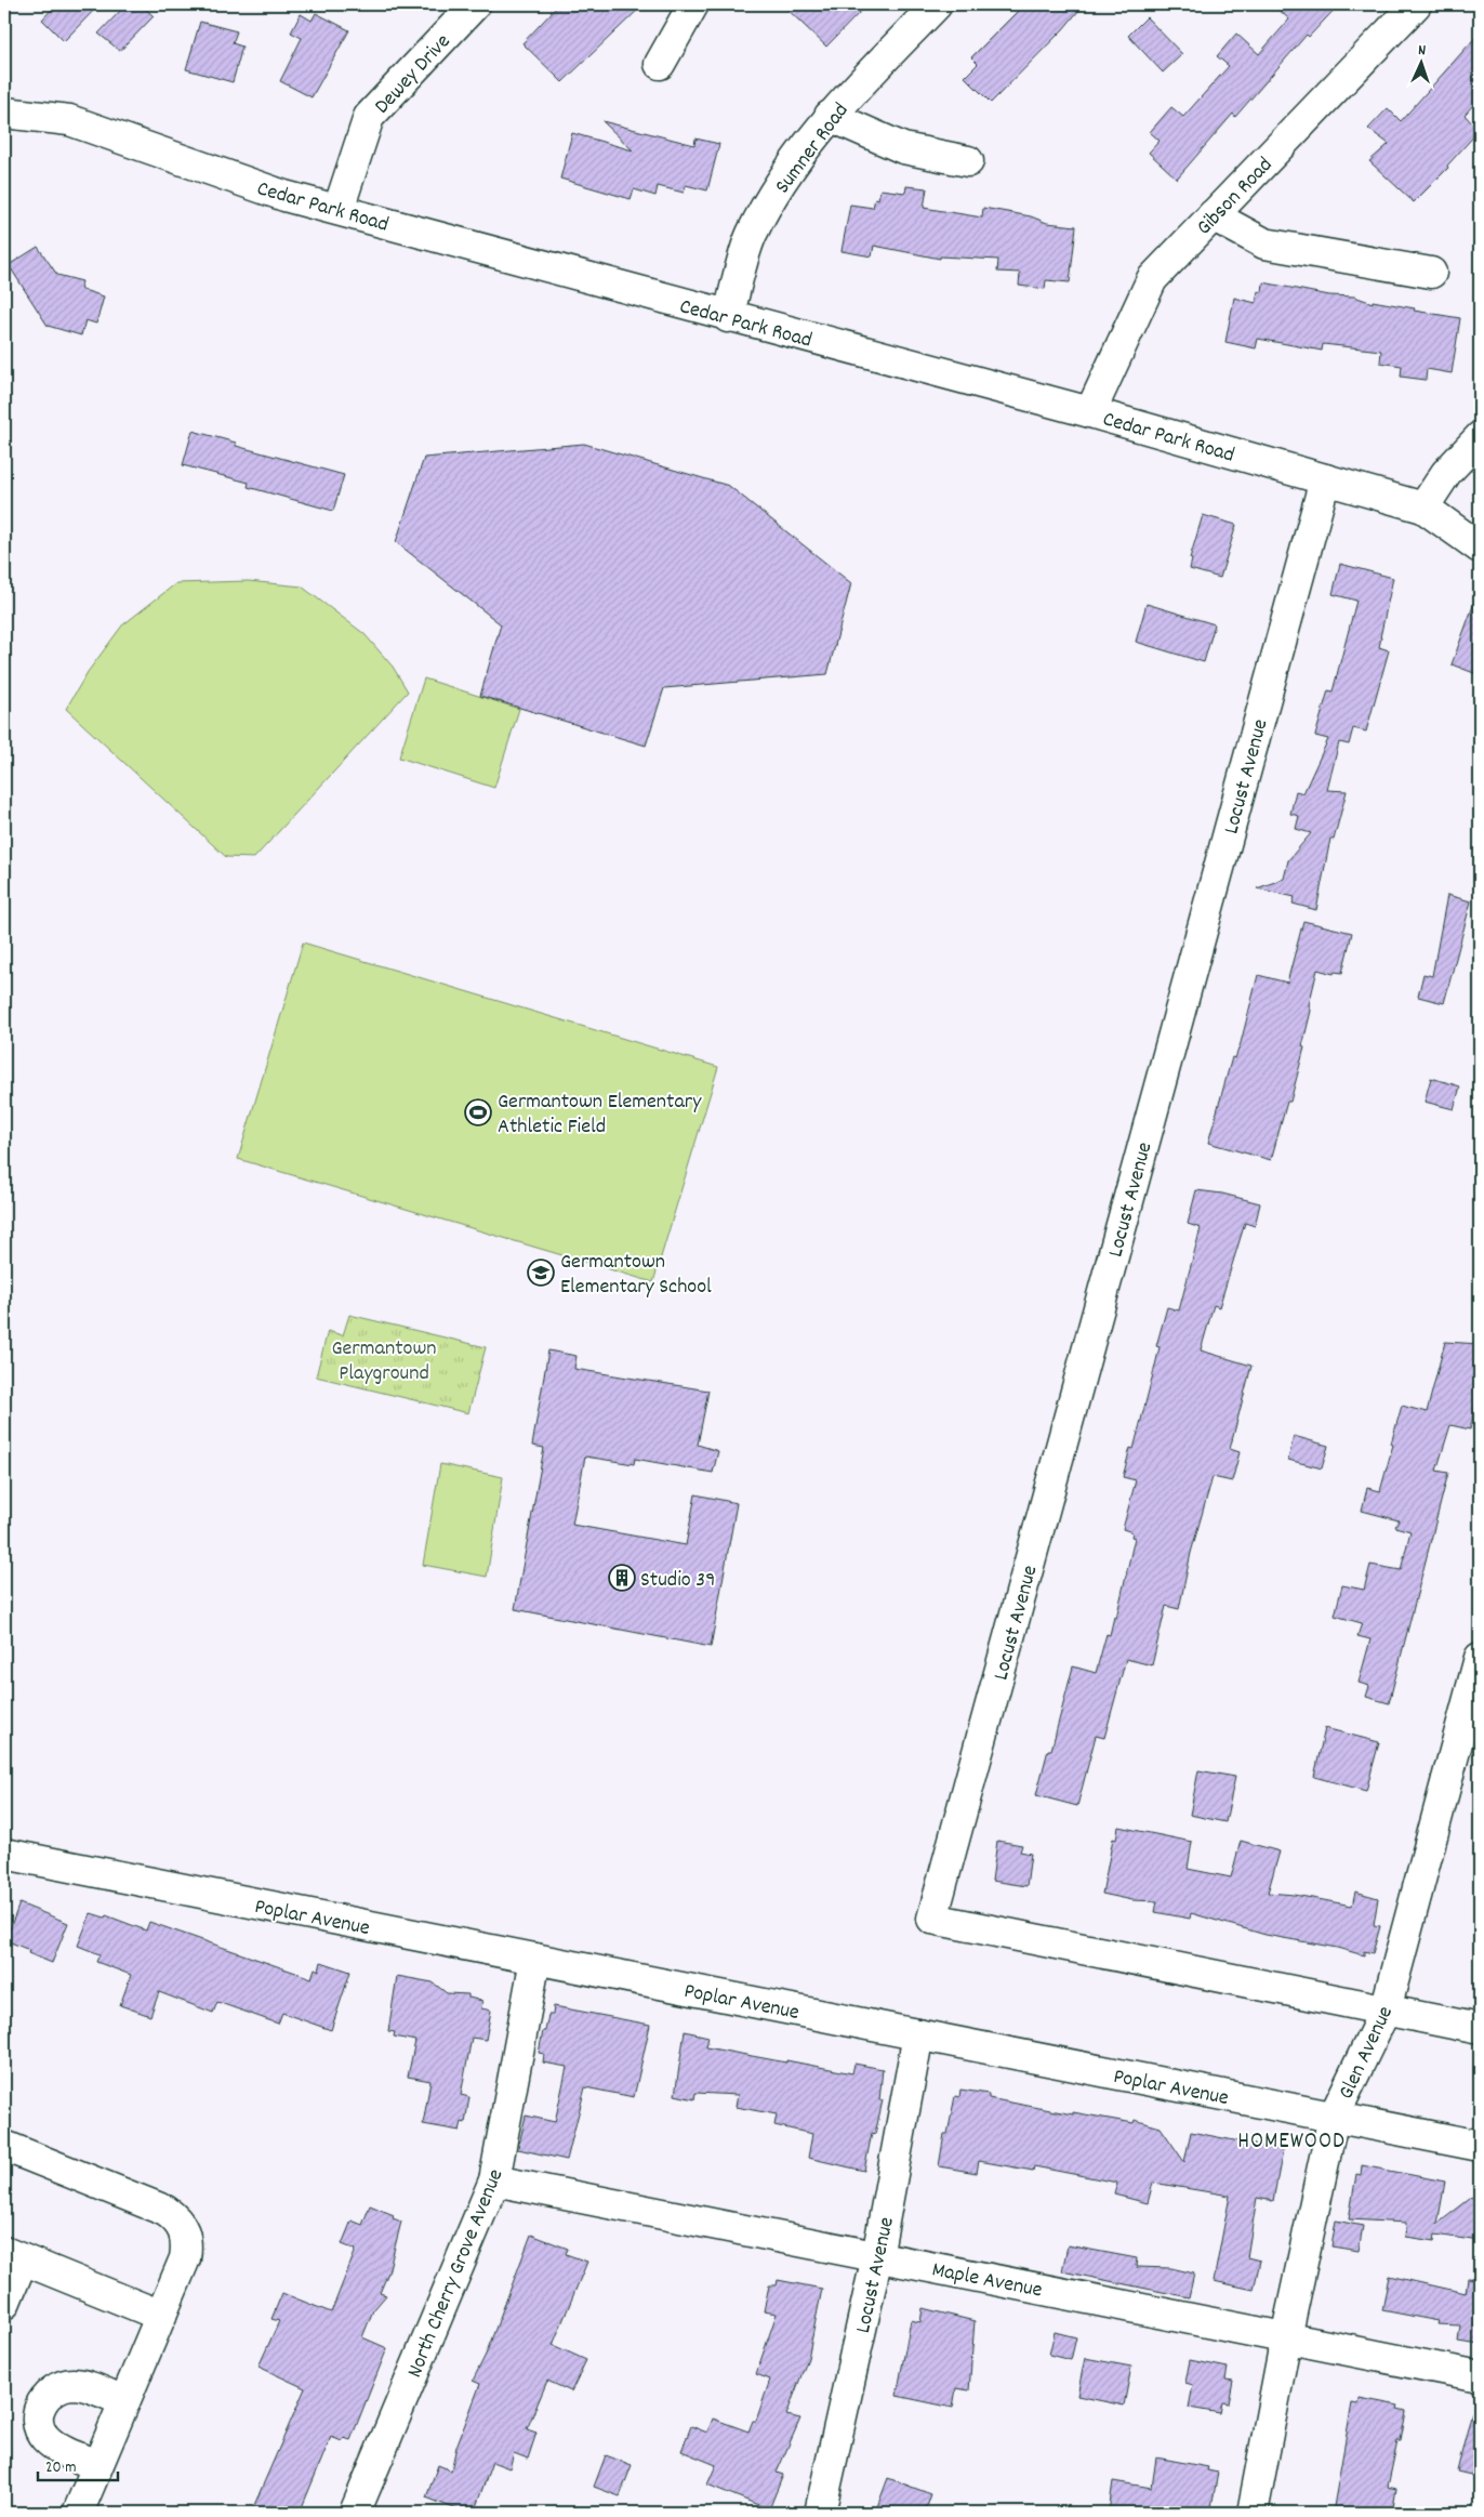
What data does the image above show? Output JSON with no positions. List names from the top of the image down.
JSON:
{
  "streets": {
    "street": [
      "Dewey Drive",
      "Sumner Road",
      "Gibson Road",
      "Cedar Park Road",
      "Locust Avenue",
      "Poplar Avenue",
      "Glen Avenue",
      "North Cherry Grove Avenue",
      "Maple Avenue"
    ]
  },
  "crossings": [
    ["Dewey Drive", "Cedar Park Road"],
    ["Sumner Road", "Cedar Park Road"],
    ["Gibson Road", "Cedar Park Road"],
    ["Cedar Park Road", "Locust Avenue"],
    ["Locust Avenue", "Poplar Avenue"],
    ["Locust Avenue", "Glen Avenue"],
    ["Locust Avenue", "Maple Avenue"],
    ["Poplar Avenue", "Glen Avenue"],
    ["Poplar Avenue", "North Cherry Grove Avenue"],
    ["Glen Avenue", "Maple Avenue"],
    ["North Cherry Grove Avenue", "Maple Avenue"]
  ],
  "districts": ["HOMEWOOD"],
  "parks": ["Germantown Playground"],
  "places": {
    "sports": ["Germantown Elementary Athletic Field"],
    "school or university": ["Germantown Elementary School"],
    "building": ["Studio 39"]
  },
  "scale_bar": "20 m",
  "north": "top"
}
